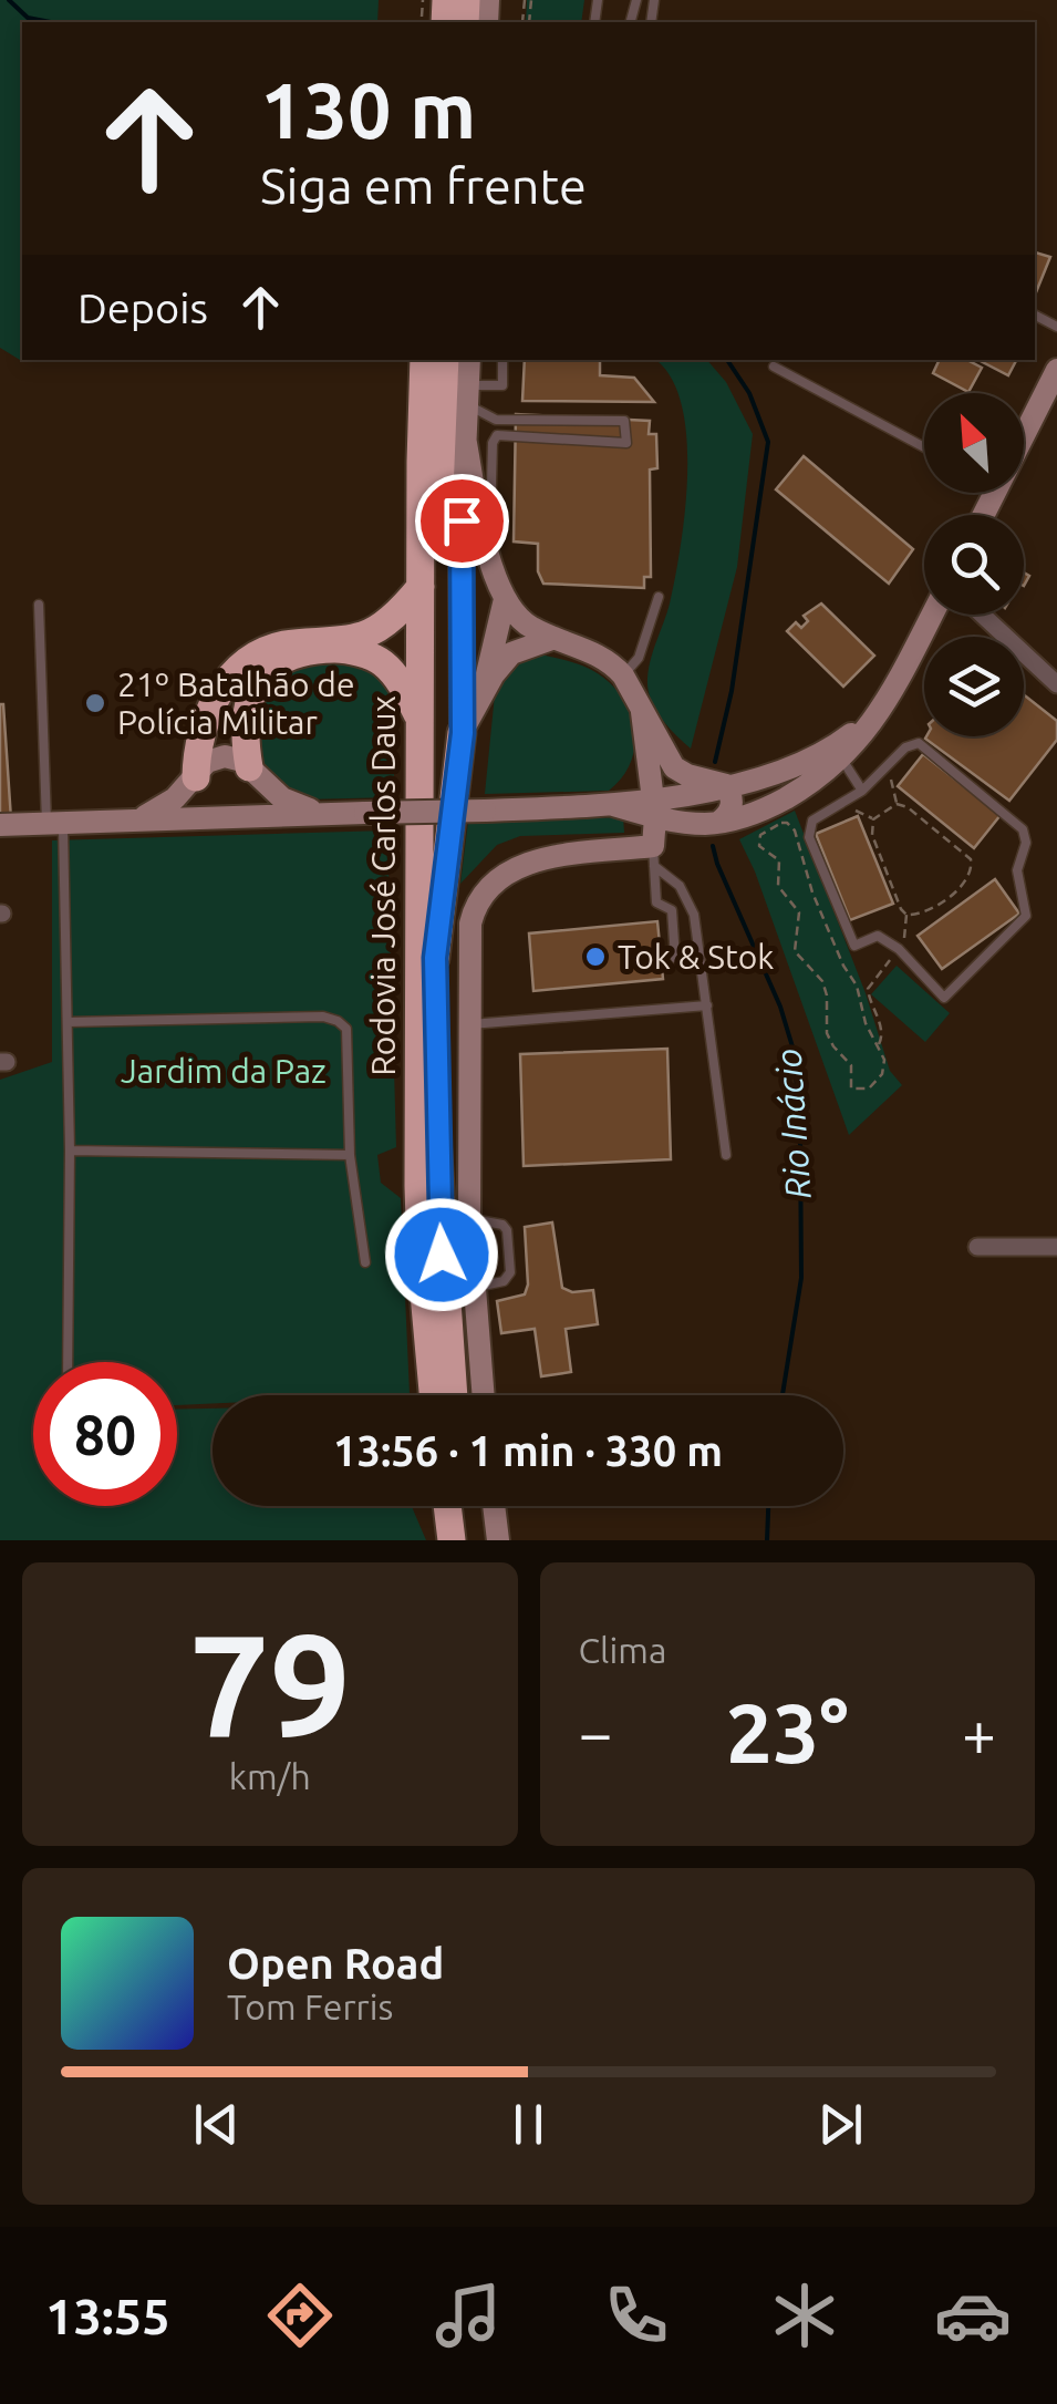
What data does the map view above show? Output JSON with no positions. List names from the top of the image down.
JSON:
{
  "streets": {
    "highway": ["Rodovia José Carlos Daux"]
  },
  "water": ["Rio Inácio"],
  "parks": ["Jardim da Paz"],
  "places": ["21º Batalhão de Polícia Militar", "Tok & Stok"],
  "north": "top left",
  "page": {
    "turn": ["130 m", "Siga em frente"],
    "then": "Depois",
    "limit": "80",
    "trip": "13:56 · 1 min · 330 m",
    "tile": [
      ["79", "km/h"],
      "Clima"
    ],
    "heat": ["−", "23°", "+"],
    "song": ["Open Road", "Tom Ferris"],
    "tabs": "13:55"
  }
}
